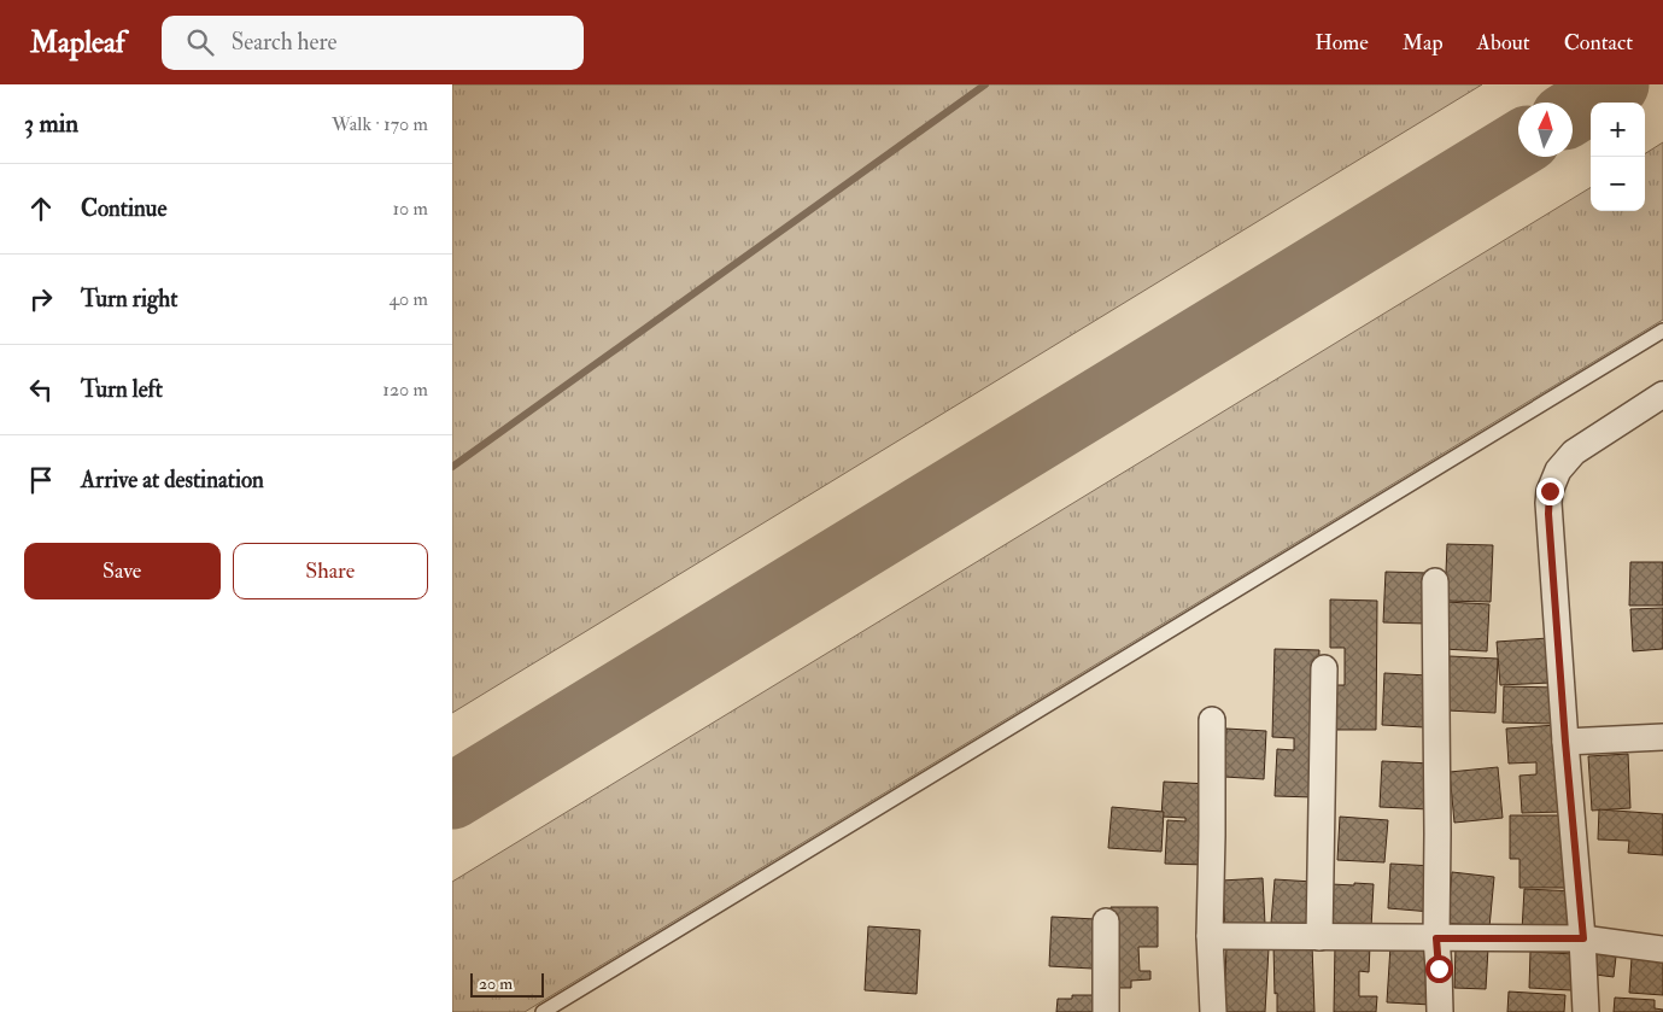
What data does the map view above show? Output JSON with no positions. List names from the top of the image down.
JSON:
{
  "scale_bar": "20 m",
  "north": "top",
  "page": {
    "header": "Mapleaf",
    "search": "Search here",
    "nav": [
      "Home",
      "Map",
      "About",
      "Contact"
    ],
    "heading": ["3 min", "Walk · 170 m"],
    "map_buttons": ["+", "−"],
    "list": [
      ["Continue", "10 m"],
      ["Turn right", "40 m"],
      ["Turn left", "120 m"],
      "Arrive at destination"
    ],
    "buttons": ["Save", "Share"],
    "scale": "20 m"
  }
}
